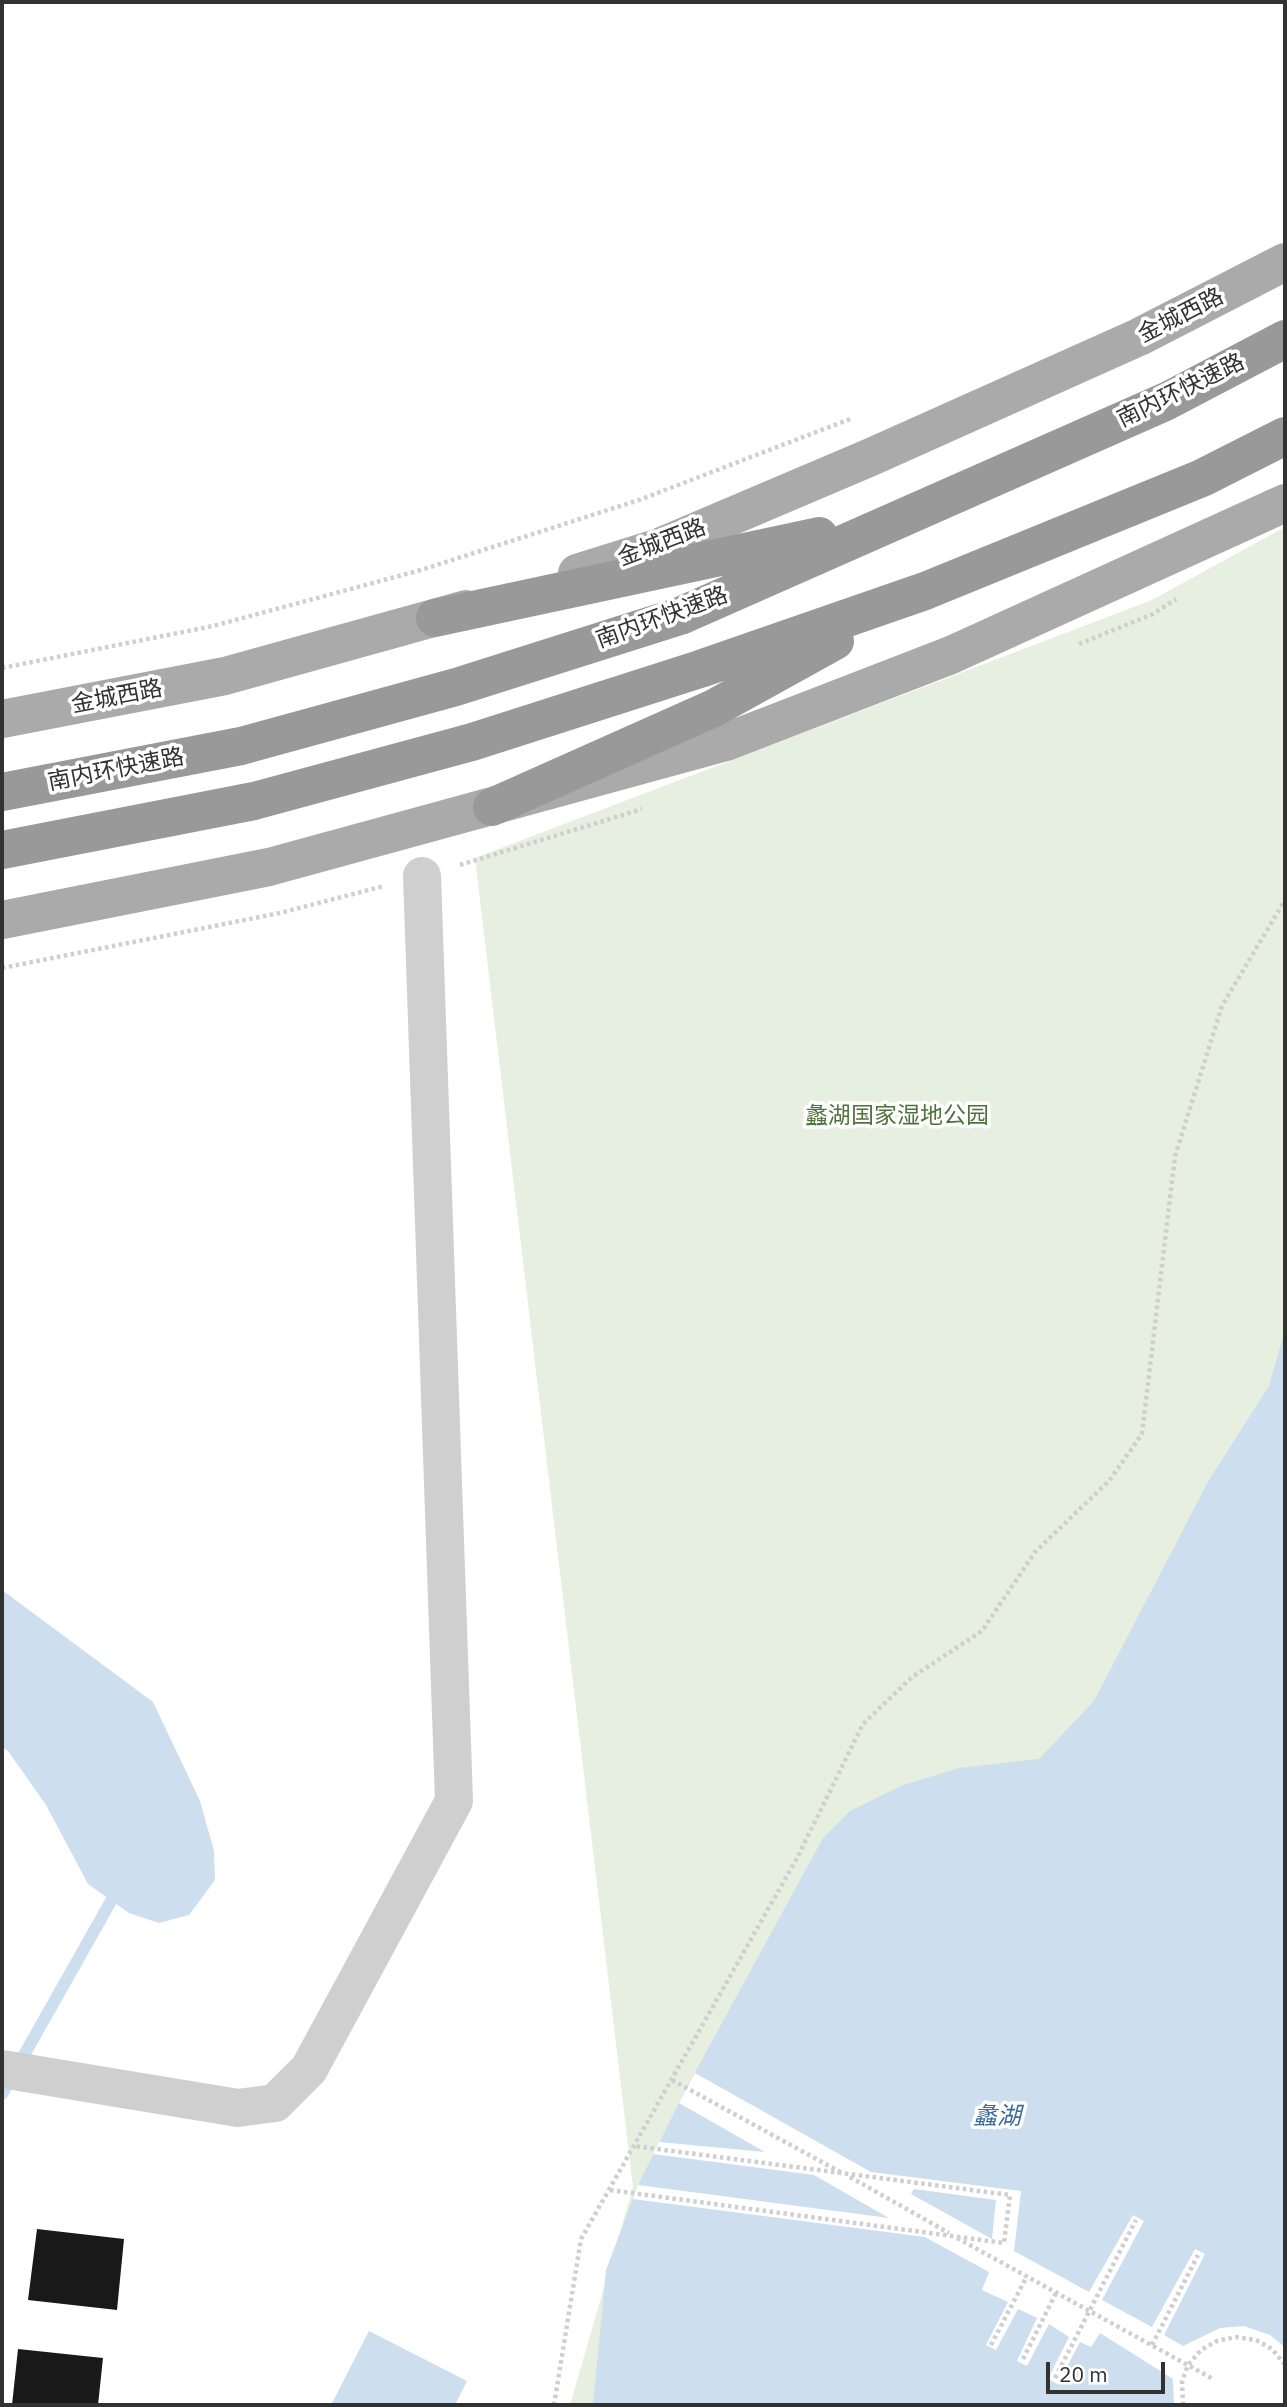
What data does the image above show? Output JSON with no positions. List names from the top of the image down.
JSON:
{
  "streets": {
    "highway": ["南内环快速路"],
    "main road": ["金城西路"]
  },
  "water": ["蠡湖"],
  "parks": ["蠡湖国家湿地公园"],
  "scale_bar": "20 m"
}
